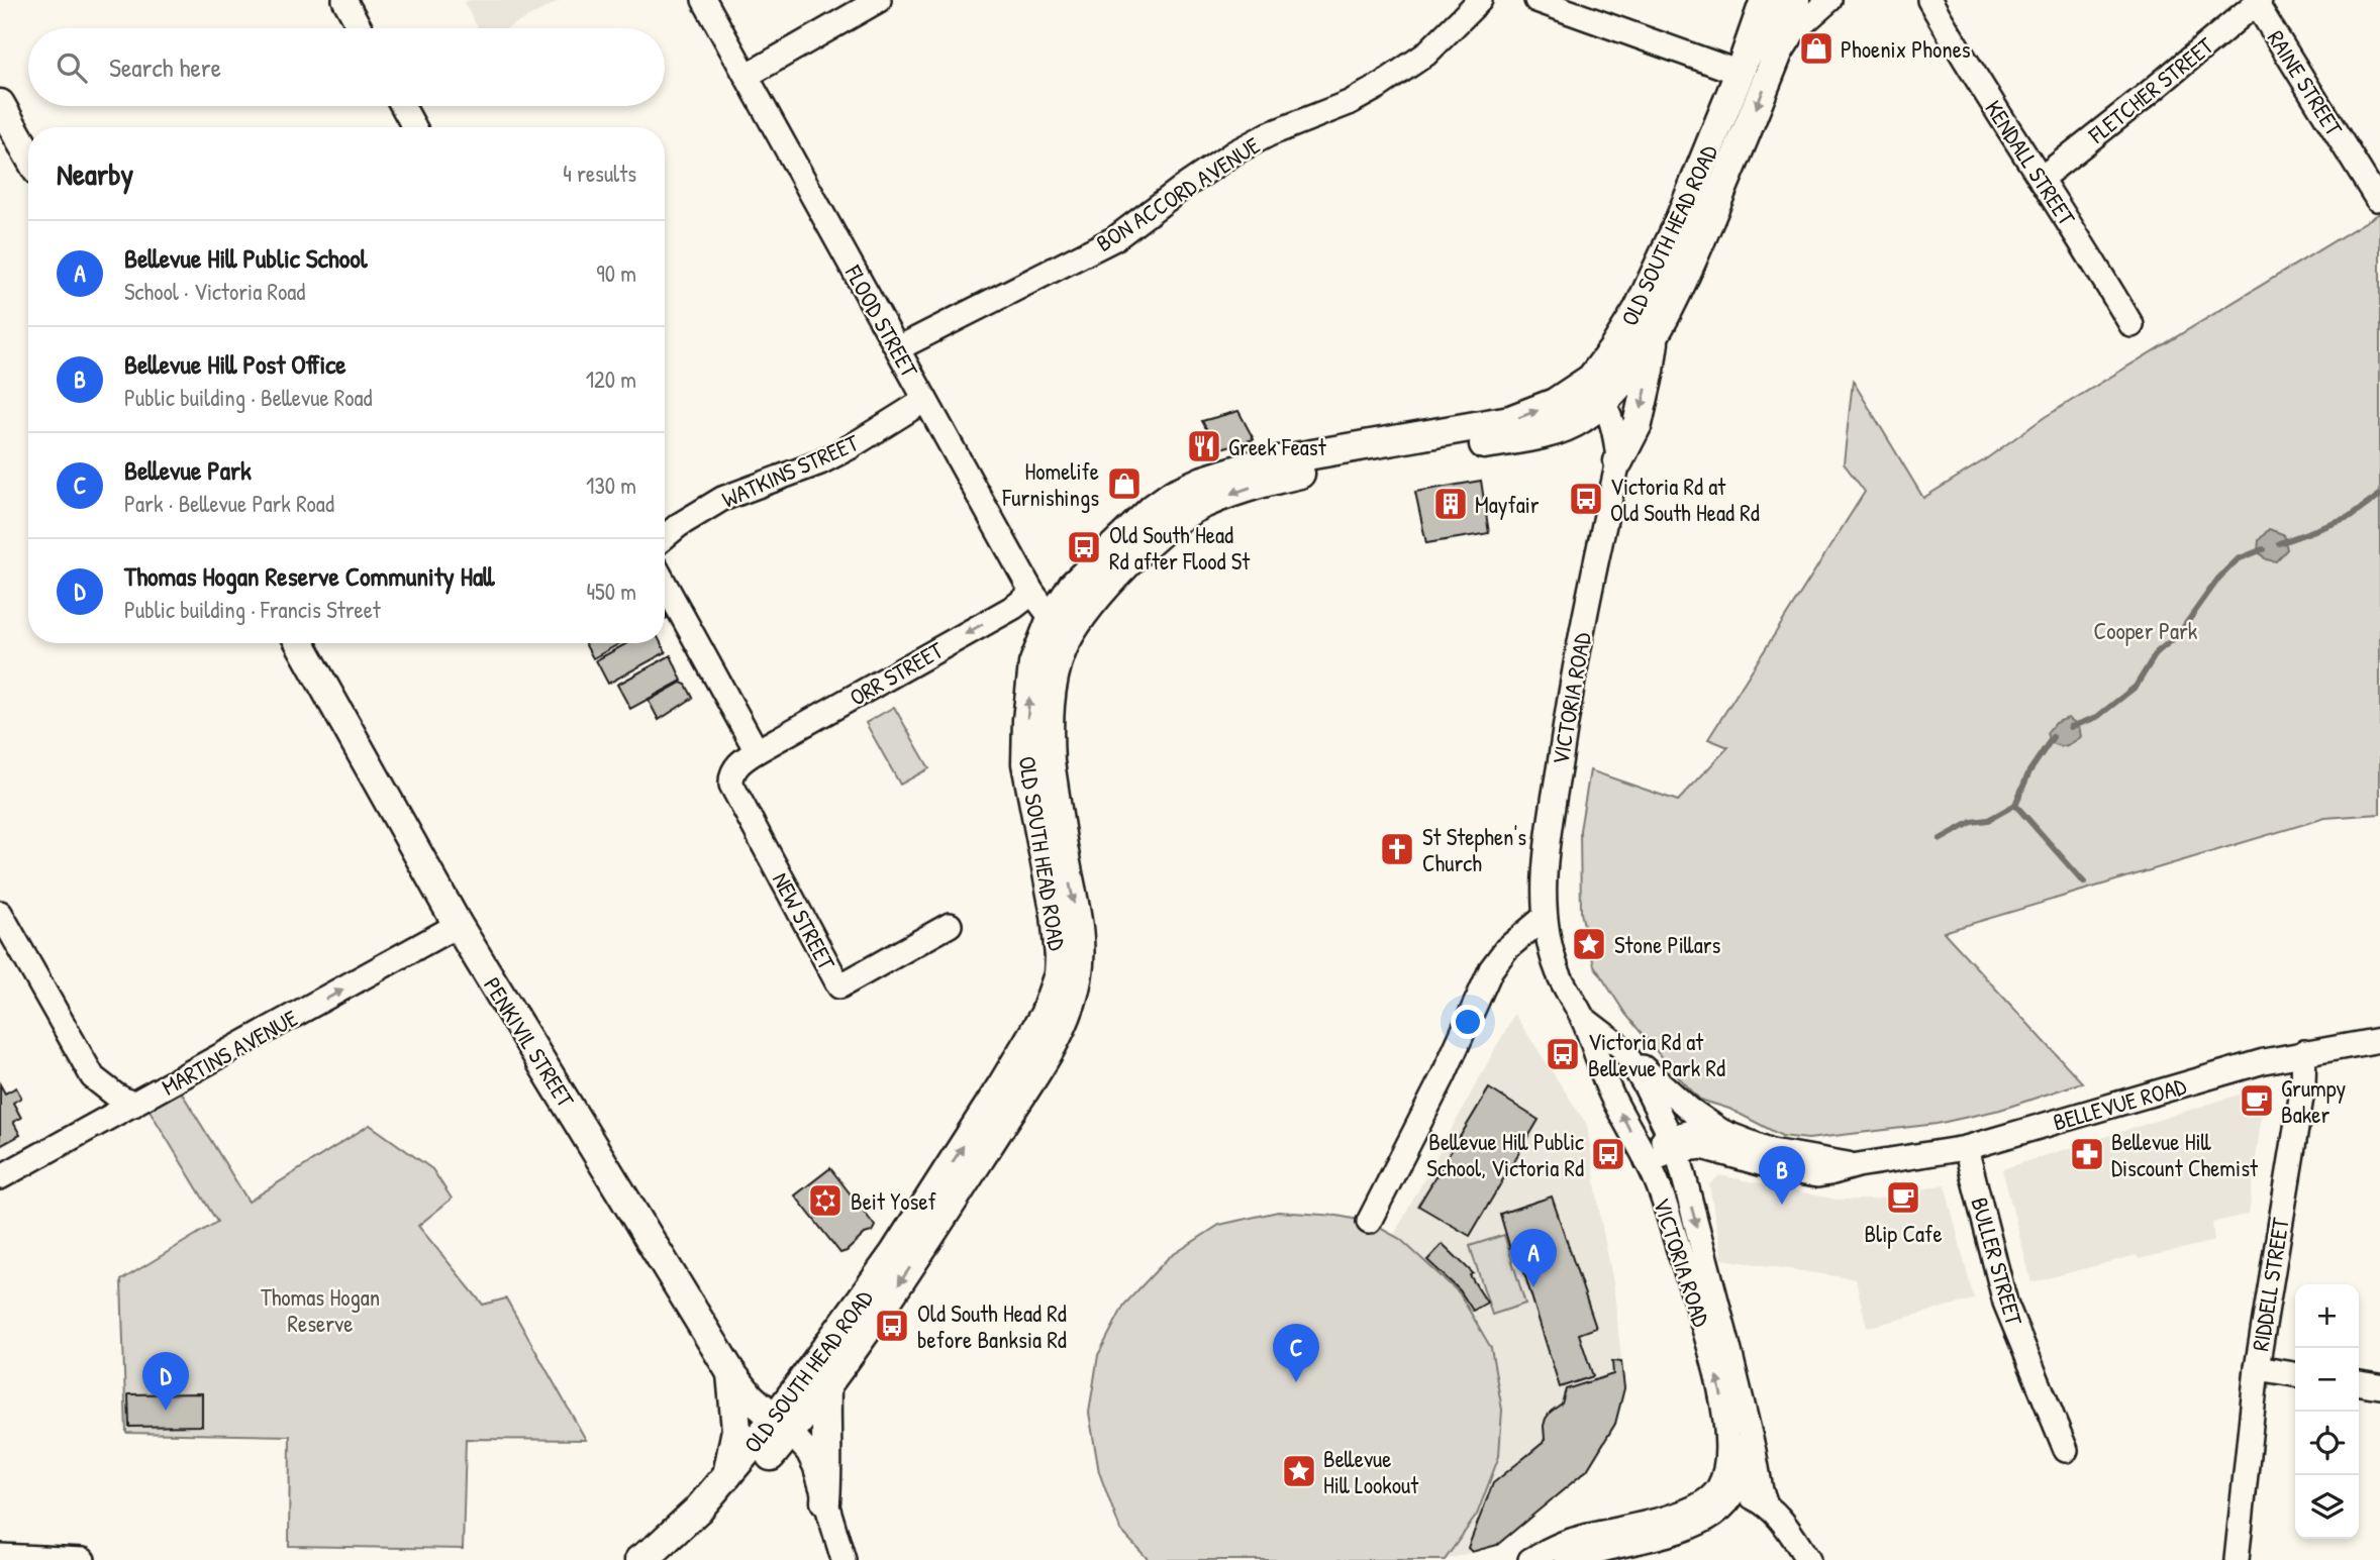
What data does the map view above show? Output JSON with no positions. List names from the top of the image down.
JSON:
{
  "streets": {
    "main road": ["OLD SOUTH HEAD ROAD", "PENKIVIL STREET"],
    "street": [
      "RAINE STREET",
      "FLETCHER STREET",
      "KENDALL STREET",
      "BON ACCORD AVENUE",
      "FLOOD STREET",
      "WATKINS STREET",
      "ORR STREET",
      "VICTORIA ROAD",
      "NEW STREET",
      "MARTINS AVENUE",
      "BELLEVUE ROAD",
      "BULLER STREET",
      "RIDDELL STREET"
    ]
  },
  "crossings": [
    ["RAINE STREET", "FLETCHER STREET"],
    ["FLETCHER STREET", "KENDALL STREET"],
    ["BON ACCORD AVENUE", "FLOOD STREET"],
    ["OLD SOUTH HEAD ROAD", "FLOOD STREET"],
    ["OLD SOUTH HEAD ROAD", "VICTORIA ROAD"],
    ["OLD SOUTH HEAD ROAD", "PENKIVIL STREET"],
    ["FLOOD STREET", "WATKINS STREET"],
    ["FLOOD STREET", "ORR STREET"],
    ["ORR STREET", "NEW STREET"],
    ["VICTORIA ROAD", "BELLEVUE ROAD"],
    ["PENKIVIL STREET", "MARTINS AVENUE"],
    ["BELLEVUE ROAD", "BULLER STREET"],
    ["BELLEVUE ROAD", "RIDDELL STREET"]
  ],
  "one_way": ["ORR STREET", "MARTINS AVENUE"],
  "parks": ["Cooper Park", "Thomas Hogan Reserve"],
  "places": {
    "shop": ["Phoenix Phones", "Homelife Furnishings"],
    "restaurant": ["Greek Feast"],
    "bus stop": [
      "Victoria Rd at Old South Head Rd",
      "Old South Head Rd after Flood St",
      "Victoria Rd at Bellevue Park Rd",
      "Bellevue Hill Public School, Victoria Rd",
      "Old South Head Rd before Banksia Rd"
    ],
    "building": ["Mayfair"],
    "church": ["St Stephen's Church"],
    "place": ["Stone Pillars", "Bellevue Hill Lookout"],
    "cafe": ["Grumpy Baker", "Blip Cafe"],
    "pharmacy": ["Bellevue Hill Discount Chemist"],
    "synagogue": ["Beit Yosef"]
  },
  "page": {
    "search": "Search here",
    "heading": ["Nearby", "4 results"],
    "list": [
      {
        "mark": "A",
        "name": "Bellevue Hill Public School",
        "note": "School · Victoria Road",
        "value": "90 m"
      },
      {
        "mark": "B",
        "name": "Bellevue Hill Post Office",
        "note": "Public building · Bellevue Road",
        "value": "120 m"
      },
      {
        "mark": "C",
        "name": "Bellevue Park",
        "note": "Park · Bellevue Park Road",
        "value": "130 m"
      },
      {
        "mark": "D",
        "name": "Thomas Hogan Reserve Community Hall",
        "note": "Public building · Francis Street",
        "value": "450 m"
      }
    ],
    "pins": [
      "B",
      "A",
      "C",
      "D"
    ],
    "map_buttons": ["+", "−"]
  }
}
